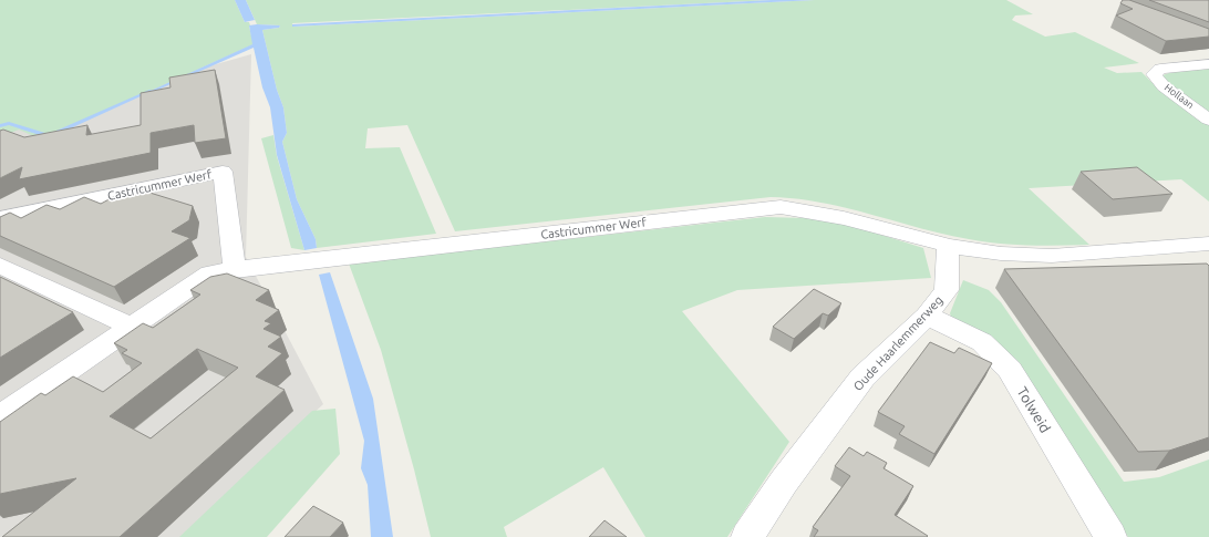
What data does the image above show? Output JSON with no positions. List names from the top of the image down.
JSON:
{
  "streets": {
    "street": [
      "Hollaan",
      "Castricummer Werf",
      "Oude Haarlemmerweg",
      "Tolweid"
    ]
  },
  "crossings": [
    ["Castricummer Werf", "Oude Haarlemmerweg"],
    ["Oude Haarlemmerweg", "Tolweid"]
  ]
}
